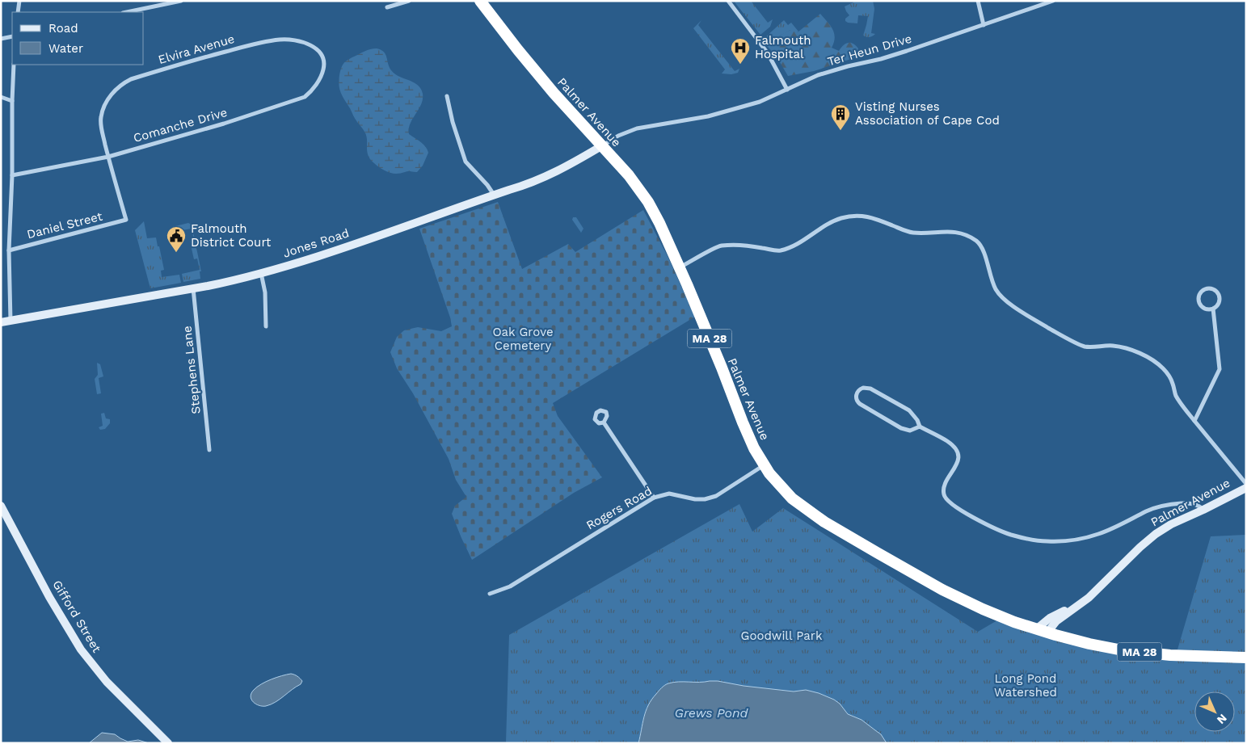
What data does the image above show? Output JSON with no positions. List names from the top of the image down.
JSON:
{
  "streets": {
    "highway": ["Palmer Avenue", "MA 28"],
    "main road": ["Jones Road", "Gifford Street"],
    "street": [
      "Elvira Avenue",
      "Ter Heun Drive",
      "Comanche Drive",
      "Daniel Street",
      "Stephens Lane",
      "Rogers Road"
    ]
  },
  "crossings": [
    ["Elvira Avenue", "Comanche Drive"],
    ["Elvira Avenue", "Daniel Street"],
    ["Ter Heun Drive", "Palmer Avenue"],
    ["Ter Heun Drive", "Jones Road"],
    ["Palmer Avenue", "Jones Road"],
    ["Palmer Avenue", "MA 28"],
    ["Palmer Avenue", "Rogers Road"],
    ["Jones Road", "Stephens Lane"]
  ],
  "water": ["Grews Pond"],
  "parks": ["Oak Grove Cemetery", "Goodwill Park", "Long Pond Watershed"],
  "places": {
    "hospital": ["Falmouth Hospital"],
    "building": ["Visting Nurses Association of Cape Cod"],
    "public building": ["Falmouth District Court"]
  },
  "legend": ["Road", "Water"],
  "north": "bottom right"
}
